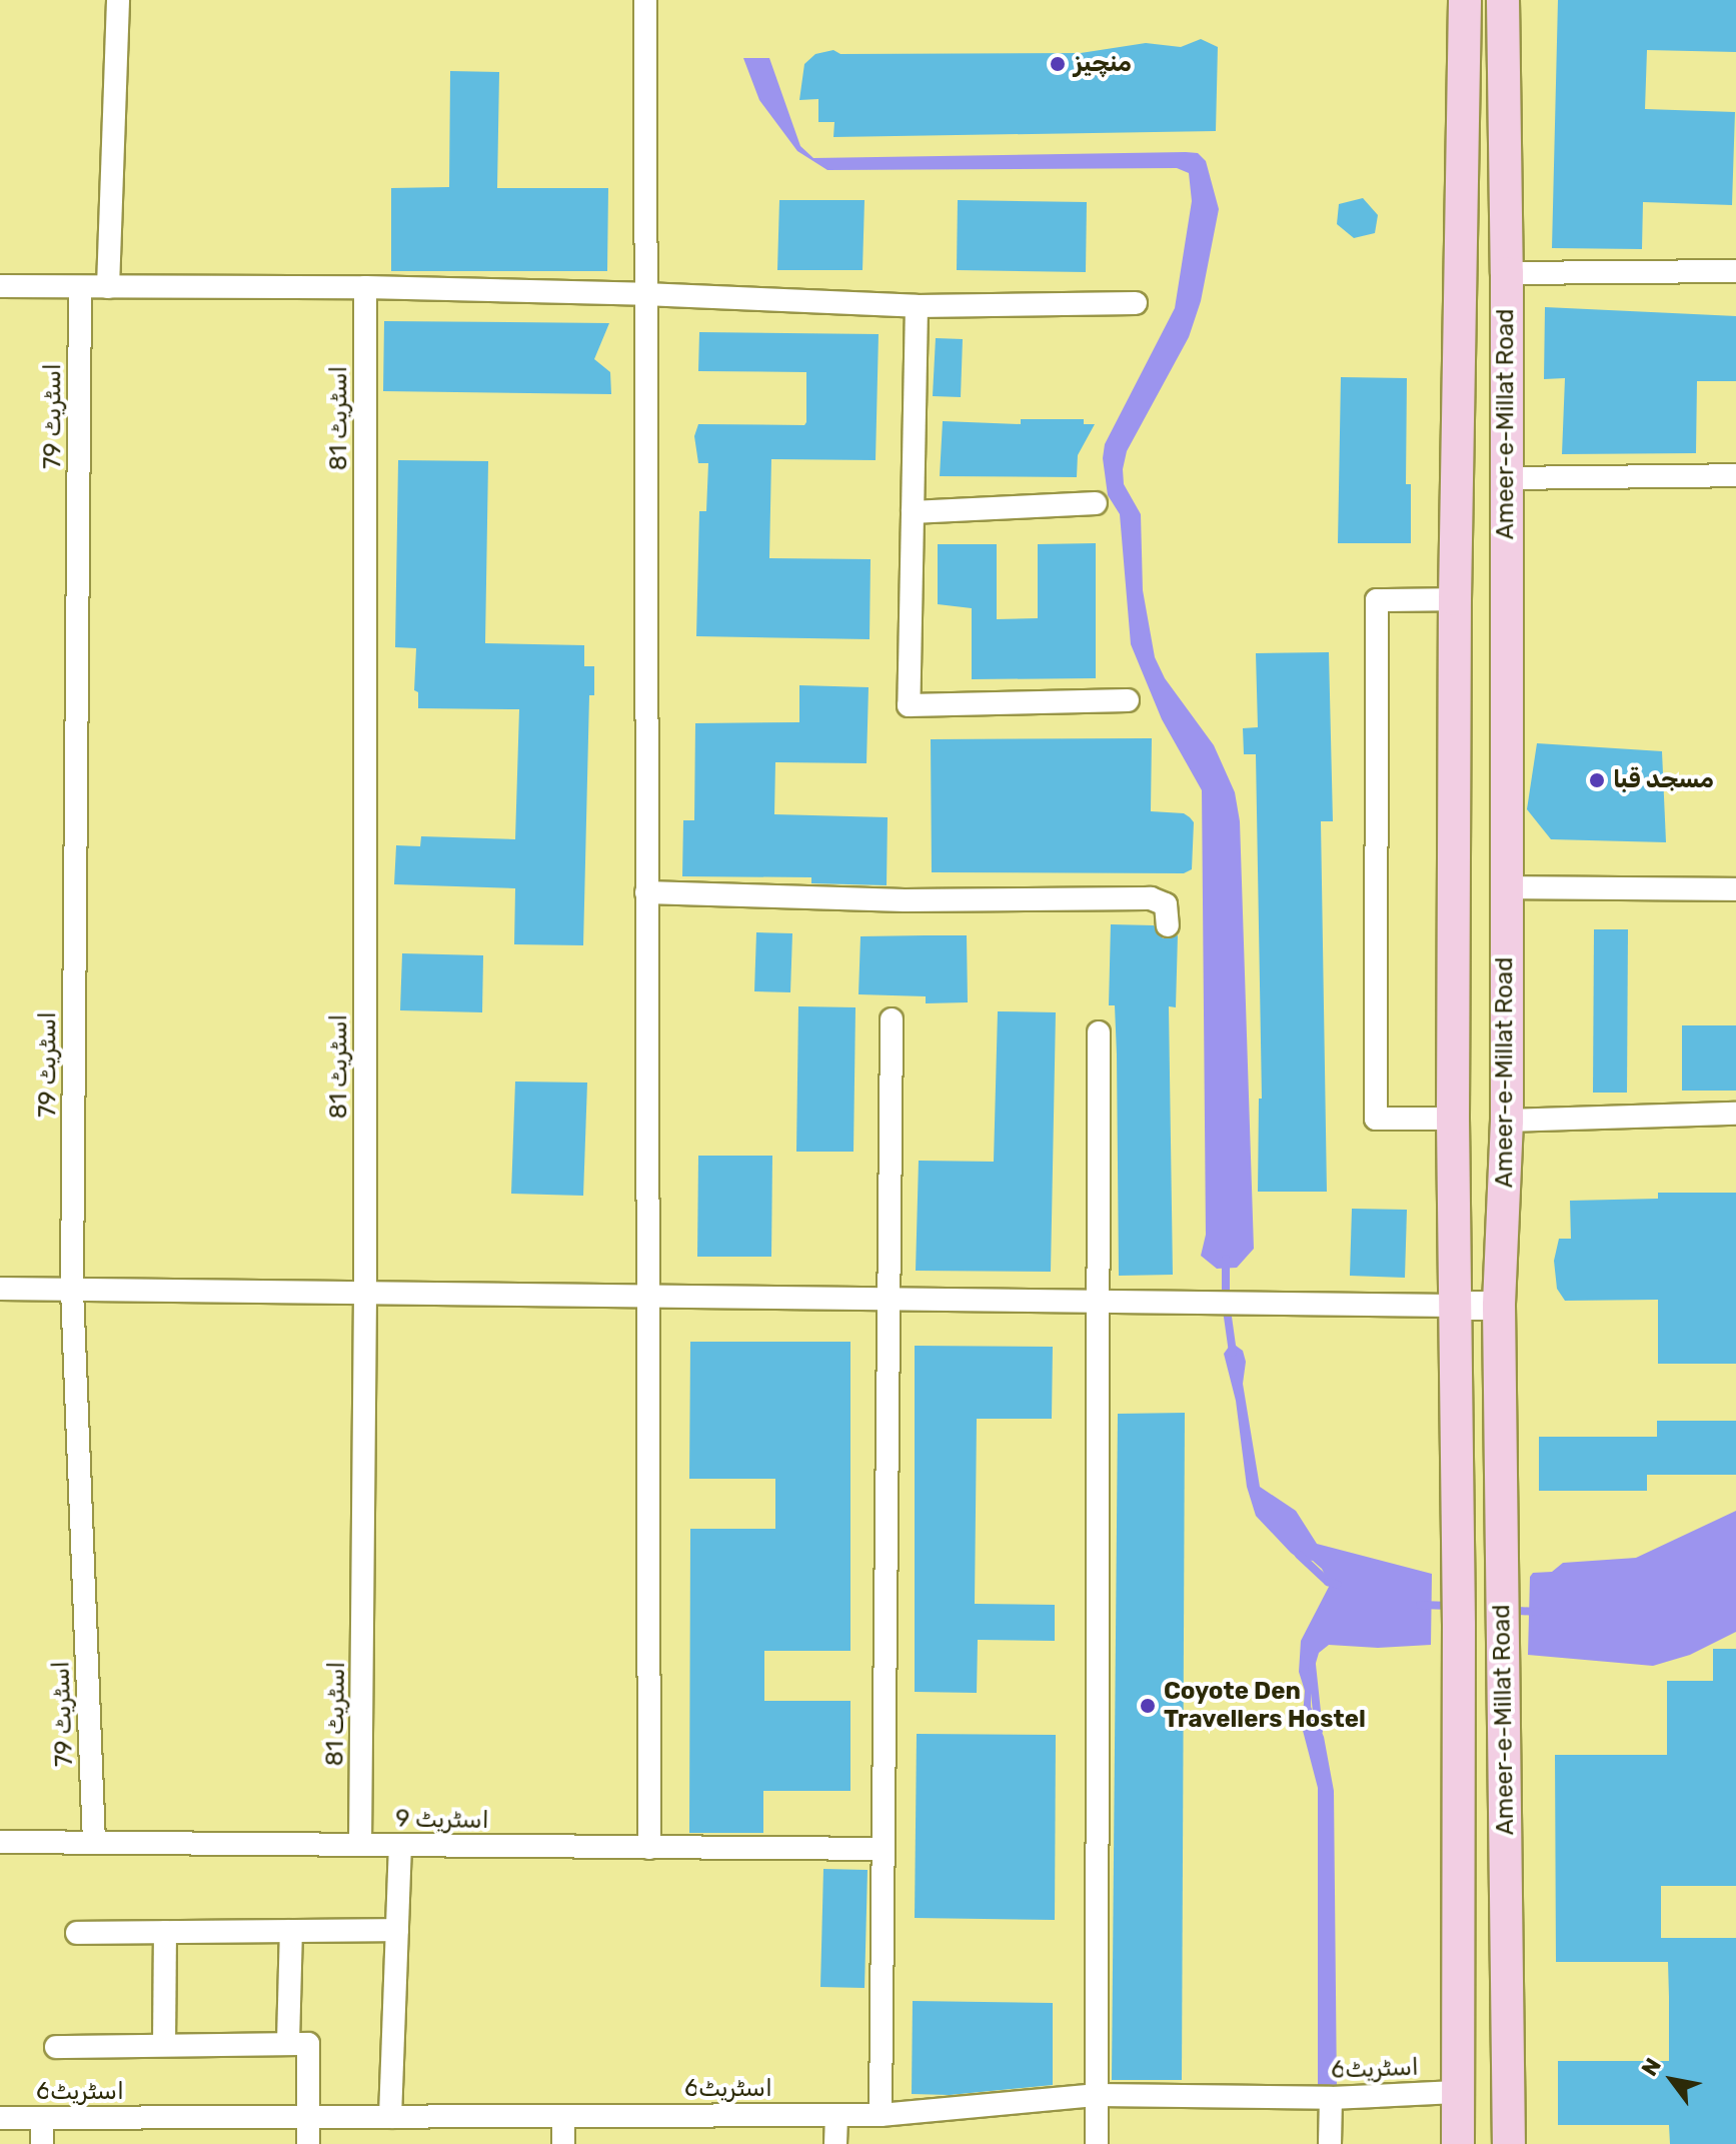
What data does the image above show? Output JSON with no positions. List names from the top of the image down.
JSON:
{
  "streets": {
    "main road": ["Ameer-e-Millat Road"],
    "street": [
      "اسٹریٹ 79",
      "اسٹریٹ 81",
      "اسٹریٹ 9",
      "اسٹریٹ6"
    ]
  },
  "crossings": [
    ["اسٹریٹ 79", "اسٹریٹ 9"],
    ["اسٹریٹ 81", "اسٹریٹ 9"],
    ["Ameer-e-Millat Road", "اسٹریٹ6"]
  ],
  "places": ["منچیز", "مسجد قبا", "Coyote Den Travellers Hostel"],
  "north": "top left"
}
